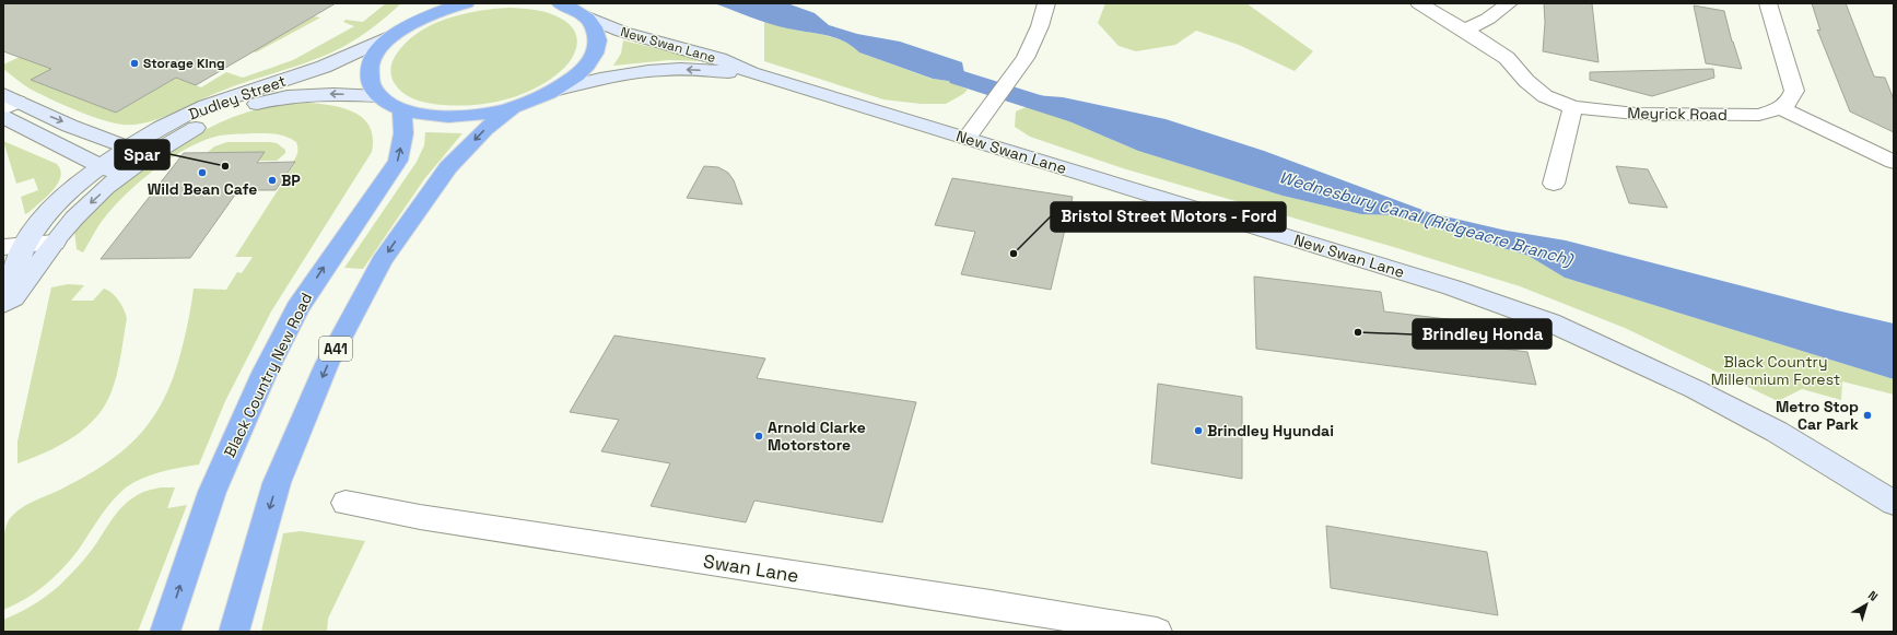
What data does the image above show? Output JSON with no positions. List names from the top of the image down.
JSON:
{
  "streets": {
    "highway": ["A41", "Black Country New Road"],
    "main road": ["New Swan Lane", "Dudley Street"],
    "street": ["Meyrick Road", "Swan Lane"]
  },
  "water": ["Wednesbury Canal (Ridgeacre Branch)"],
  "parks": ["Black Country Millennium Forest"],
  "places": [
    "Storage King",
    "Spar",
    "Wild Bean Cafe",
    "BP",
    "Bristol Street Motors - Ford",
    "Brindley Honda",
    "Metro Stop Car Park",
    "Brindley Hyundai",
    "Arnold Clarke Motorstore"
  ],
  "north": "top right"
}
